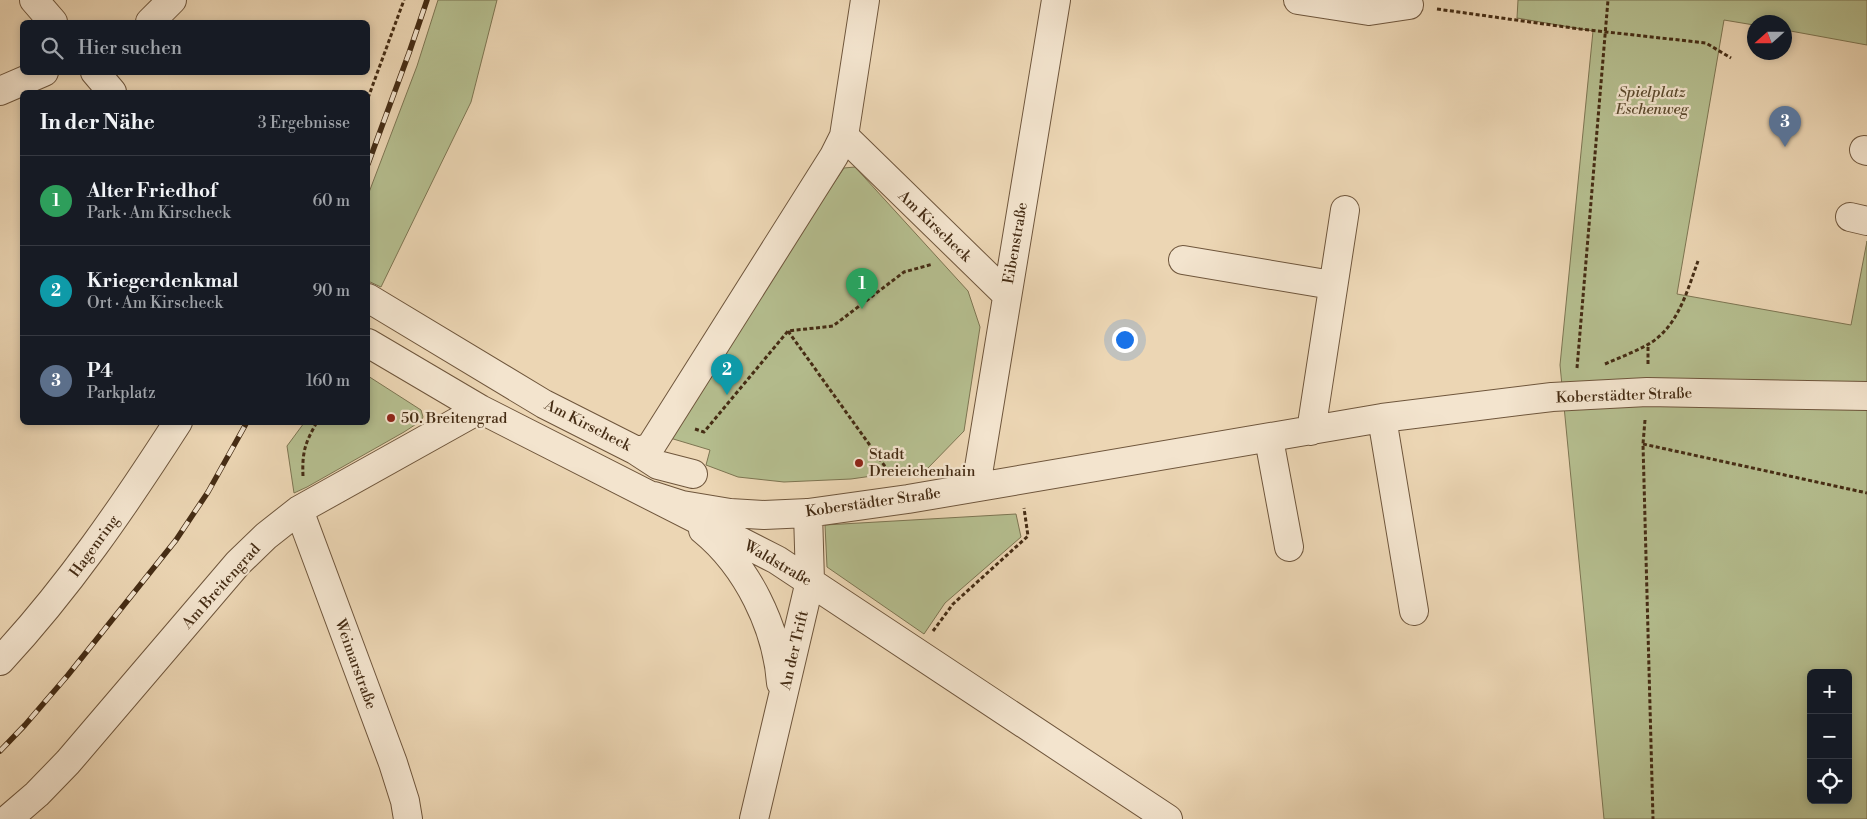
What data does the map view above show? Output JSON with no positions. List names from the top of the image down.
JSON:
{
  "streets": {
    "street": [
      "Am Kirscheck",
      "Eibenstraße",
      "Koberstädter Straße",
      "Hagenring",
      "Waldstraße",
      "Am Breitengrad",
      "An der Trift",
      "Weimarstraße"
    ]
  },
  "crossings": [
    ["Am Kirscheck", "Eibenstraße"],
    ["Eibenstraße", "Koberstädter Straße"],
    ["Koberstädter Straße", "Waldstraße"],
    ["Koberstädter Straße", "An der Trift"],
    ["Waldstraße", "Am Breitengrad"],
    ["Waldstraße", "An der Trift"],
    ["Am Breitengrad", "Weimarstraße"]
  ],
  "parks": ["Spielplatz Eschenweg"],
  "places": ["50. Breitengrad", "Stadt Dreieichenhain"],
  "north": "left",
  "page": {
    "search": "Hier suchen",
    "heading": ["In der Nähe", "3 Ergebnisse"],
    "pins": ["3", "1", "2"],
    "list": [
      {
        "mark": "1",
        "name": "Alter Friedhof",
        "note": "Park · Am Kirscheck",
        "value": "60 m"
      },
      {
        "mark": "2",
        "name": "Kriegerdenkmal",
        "note": "Ort · Am Kirscheck",
        "value": "90 m"
      },
      {
        "mark": "3",
        "name": "P4",
        "note": "Parkplatz",
        "value": "160 m"
      }
    ],
    "map_buttons": ["+", "−"]
  }
}
